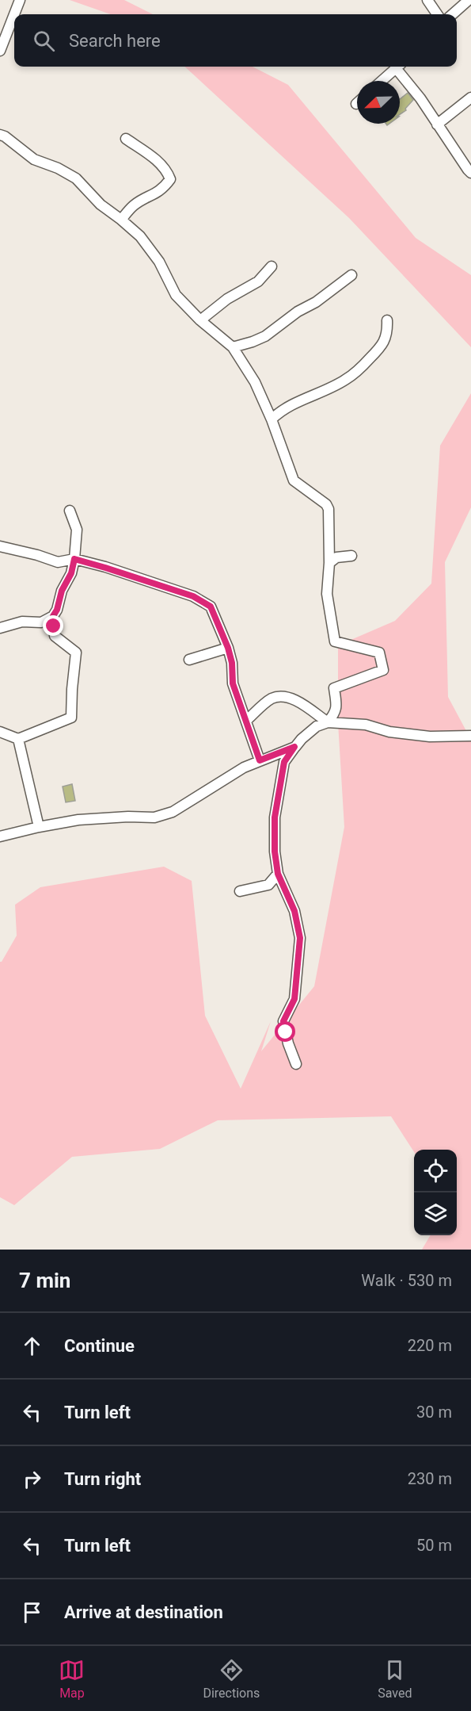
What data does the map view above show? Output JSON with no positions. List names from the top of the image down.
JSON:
{
  "north": "bottom left",
  "page": {
    "search": "Search here",
    "heading": ["7 min", "Walk · 530 m"],
    "list": [
      ["Continue", "220 m"],
      ["Turn left", "30 m"],
      ["Turn right", "230 m"],
      ["Turn left", "50 m"],
      "Arrive at destination"
    ],
    "nav": ["Map", "Directions", "Saved"]
  }
}
